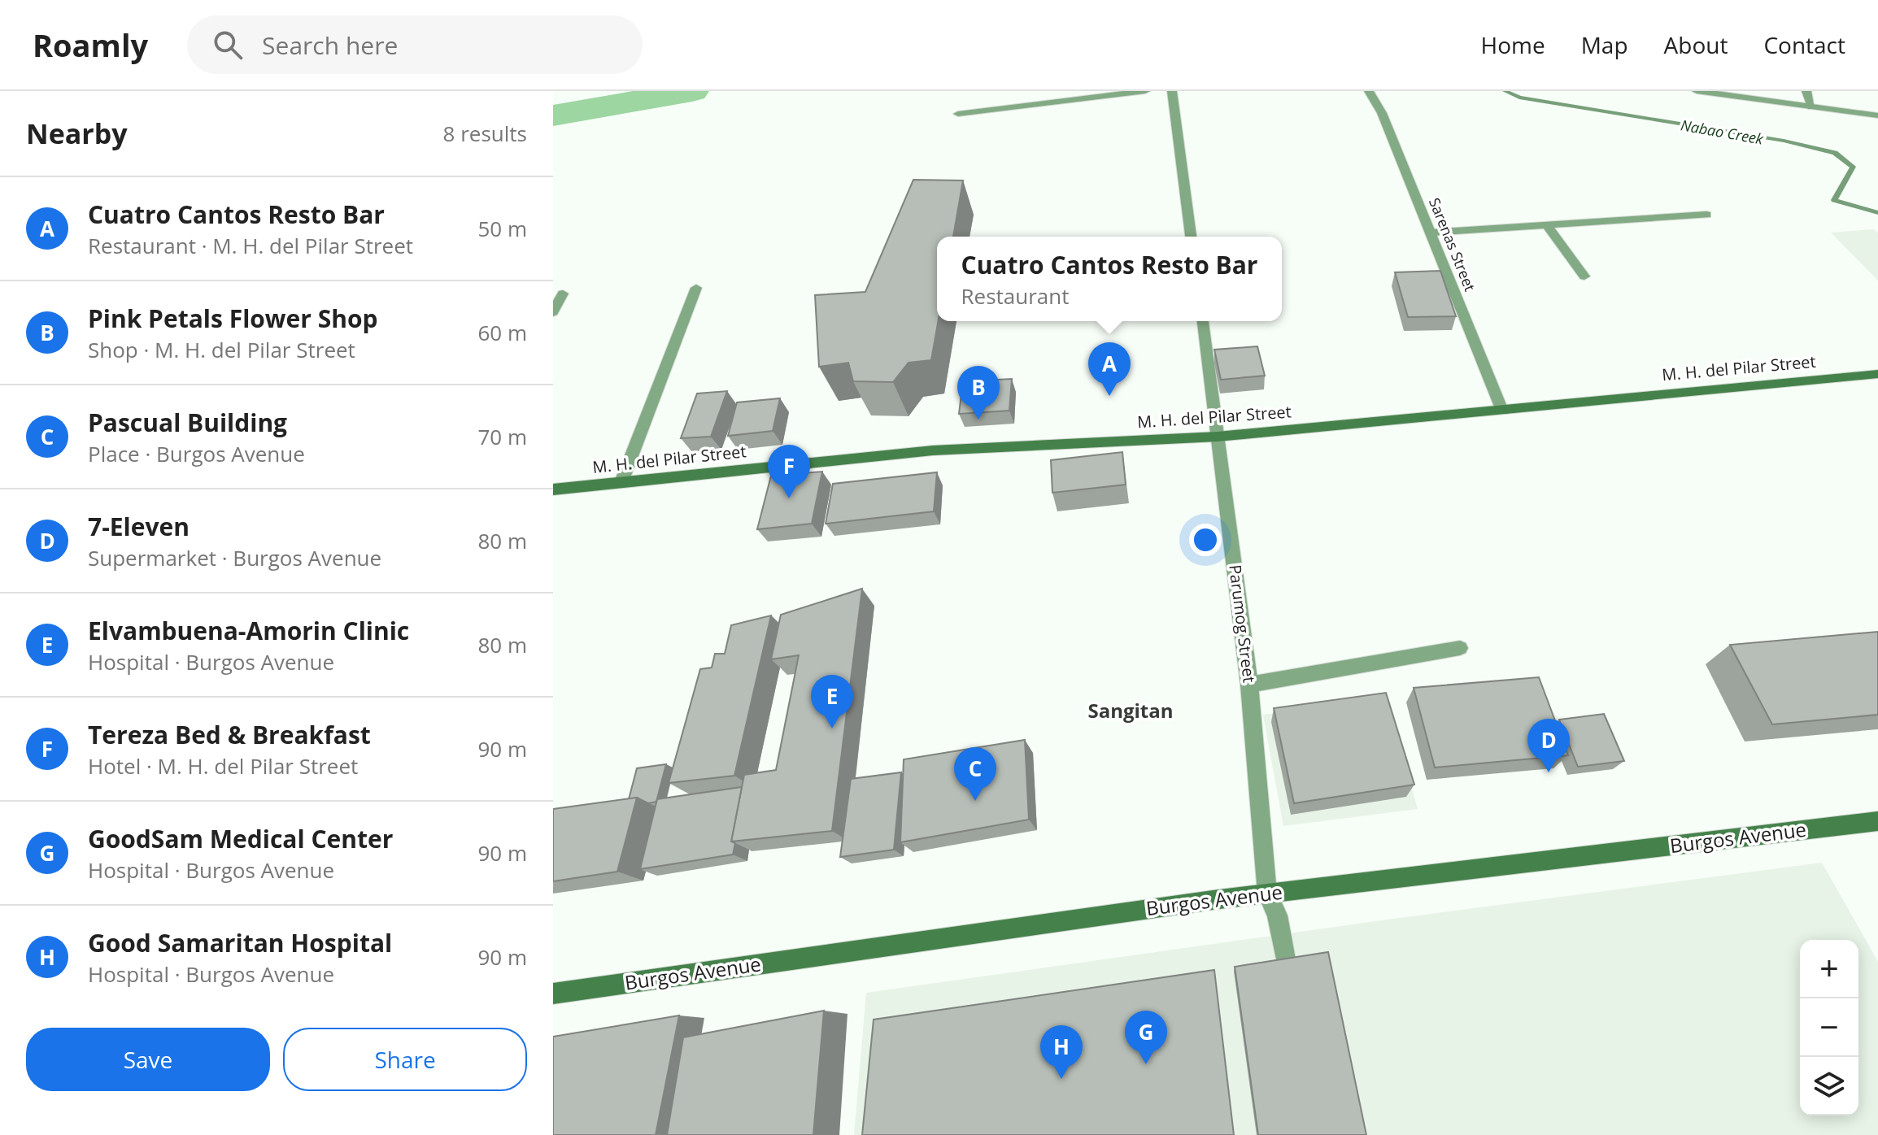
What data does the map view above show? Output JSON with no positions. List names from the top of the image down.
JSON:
{
  "streets": {
    "main road": ["M. H. del Pilar Street", "Burgos Avenue"],
    "street": ["Sarenas Street", "Parumog Street"]
  },
  "crossings": [
    ["Sarenas Street", "M. H. del Pilar Street"],
    ["M. H. del Pilar Street", "Parumog Street"],
    ["Parumog Street", "Burgos Avenue"]
  ],
  "districts": ["Sangitan"],
  "water": ["Nabao Creek"],
  "page": {
    "header": "Roamly",
    "search": "Search here",
    "nav": [
      "Home",
      "Map",
      "About",
      "Contact"
    ],
    "heading": ["Nearby", "8 results"],
    "list": [
      {
        "mark": "A",
        "name": "Cuatro Cantos Resto Bar",
        "note": "Restaurant · M. H. del Pilar Street",
        "value": "50 m"
      },
      {
        "mark": "B",
        "name": "Pink Petals Flower Shop",
        "note": "Shop · M. H. del Pilar Street",
        "value": "60 m"
      },
      {
        "mark": "C",
        "name": "Pascual Building",
        "note": "Place · Burgos Avenue",
        "value": "70 m"
      },
      {
        "mark": "D",
        "name": "7-Eleven",
        "note": "Supermarket · Burgos Avenue",
        "value": "80 m"
      },
      {
        "mark": "E",
        "name": "Elvambuena-Amorin Clinic",
        "note": "Hospital · Burgos Avenue",
        "value": "80 m"
      },
      {
        "mark": "F",
        "name": "Tereza Bed & Breakfast",
        "note": "Hotel · M. H. del Pilar Street",
        "value": "90 m"
      },
      {
        "mark": "G",
        "name": "GoodSam Medical Center",
        "note": "Hospital · Burgos Avenue",
        "value": "90 m"
      },
      {
        "mark": "H",
        "name": "Good Samaritan Hospital",
        "note": "Hospital · Burgos Avenue",
        "value": "90 m"
      }
    ],
    "popup": ["Cuatro Cantos Resto Bar", "Restaurant"],
    "pins": [
      "A",
      "B",
      "F",
      "E",
      "D",
      "C",
      "G",
      "H"
    ],
    "map_buttons": ["+", "−"],
    "buttons": ["Save", "Share"]
  }
}
